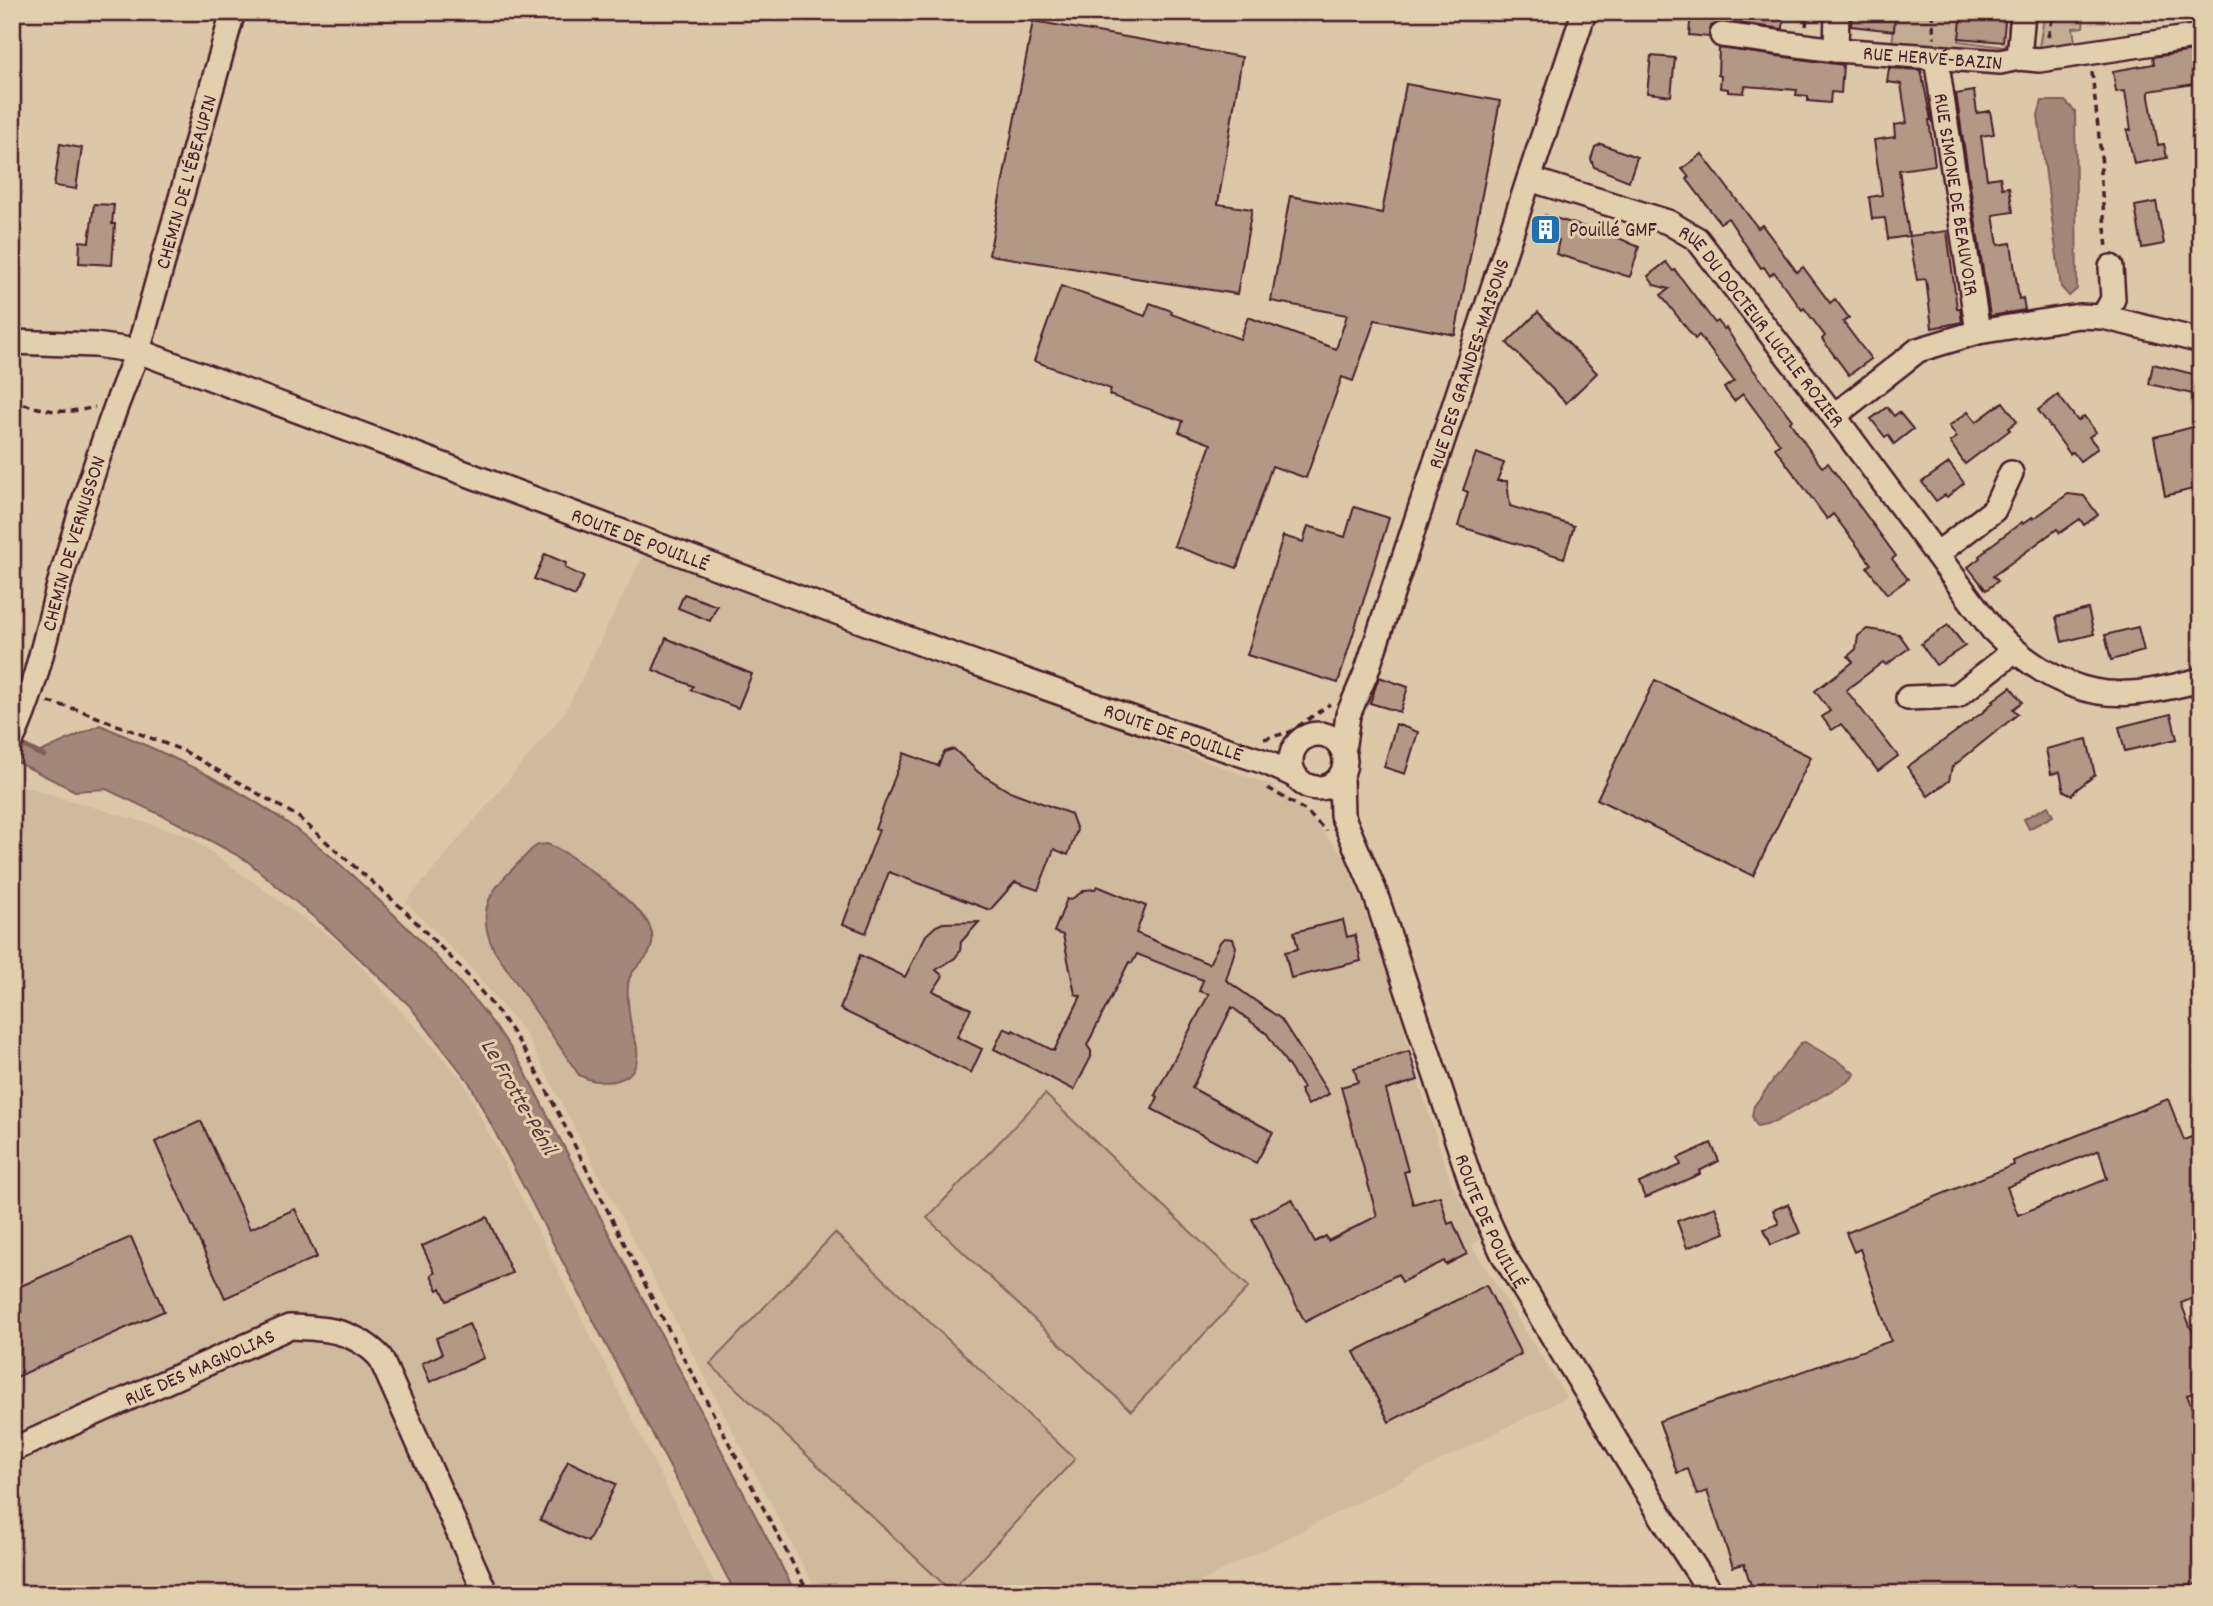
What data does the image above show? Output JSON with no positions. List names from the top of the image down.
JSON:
{
  "streets": {
    "street": [
      "RUE HERVÉ-BAZIN",
      "CHEMIN DE L'ÉBEAUPIN",
      "RUE SIMONE DE BEAUVOIR",
      "RUE DU DOCTEUR LUCILE ROZIER",
      "RUE DES GRANDES-MAISONS",
      "ROUTE DE POUILLÉ",
      "CHEMIN DE VERNUSSON",
      "RUE DES MAGNOLIAS"
    ]
  },
  "crossings": [
    ["RUE HERVÉ-BAZIN", "RUE SIMONE DE BEAUVOIR"],
    ["CHEMIN DE L'ÉBEAUPIN", "ROUTE DE POUILLÉ"],
    ["CHEMIN DE L'ÉBEAUPIN", "CHEMIN DE VERNUSSON"],
    ["RUE DU DOCTEUR LUCILE ROZIER", "RUE DES GRANDES-MAISONS"],
    ["RUE DES GRANDES-MAISONS", "ROUTE DE POUILLÉ"],
    ["ROUTE DE POUILLÉ", "CHEMIN DE VERNUSSON"]
  ],
  "water": ["Le Frotte-Pénil"],
  "places": {
    "building": ["Pouillé GMF"]
  }
}
